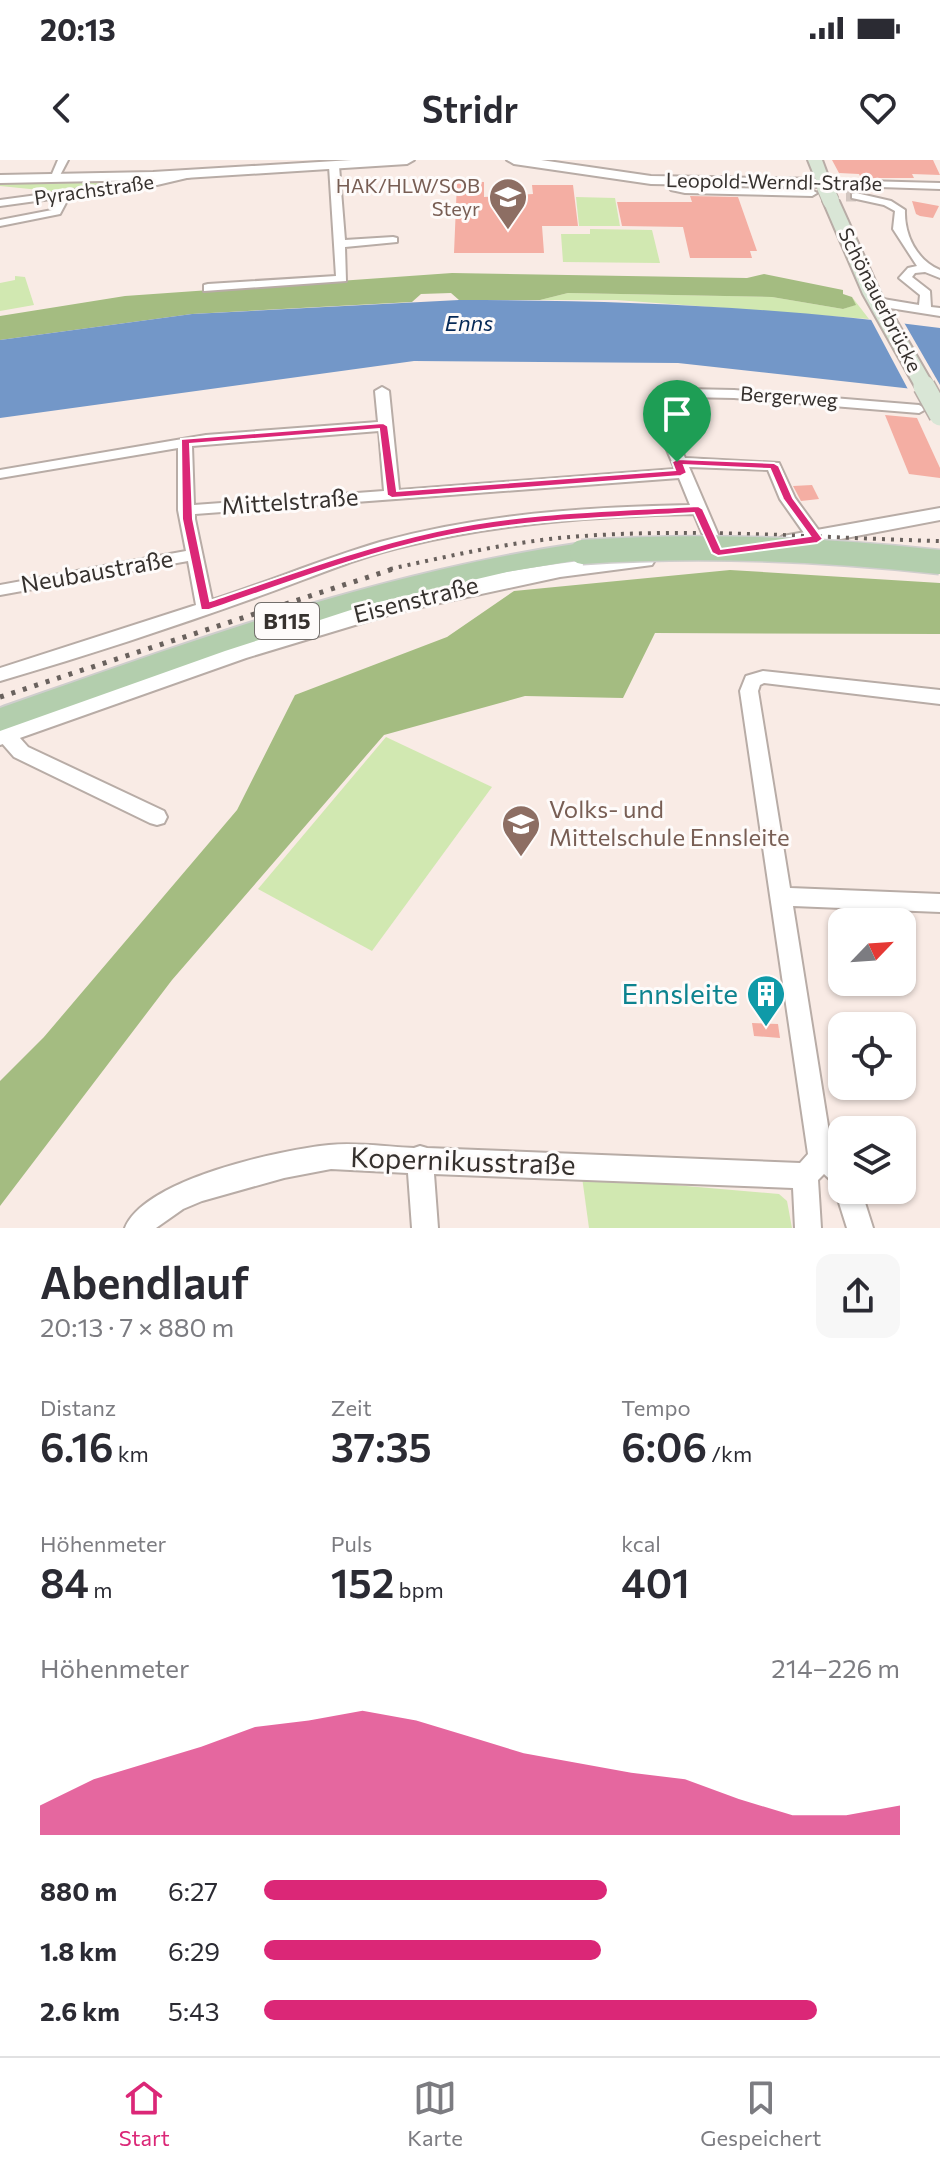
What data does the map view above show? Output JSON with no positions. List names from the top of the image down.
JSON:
{
  "streets": {
    "main road": ["Schönauerbrücke", "Eisenstraße", "B115"],
    "street": [
      "Leopold-Werndl-Straße",
      "Pyrachstraße",
      "Bergerweg",
      "Mittelstraße",
      "Neubaustraße",
      "Kopernikusstraße"
    ]
  },
  "crossings": [
    ["Leopold-Werndl-Straße", "Schönauerbrücke"],
    ["Bergerweg", "Mittelstraße"],
    ["Mittelstraße", "Eisenstraße"]
  ],
  "water": ["Enns"],
  "places": {
    "school or university": ["HAK/HLW/SOB Steyr", "Volks- und Mittelschule Ennsleite"],
    "building": ["Ennsleite"]
  },
  "north": "top right",
  "page": {
    "status": "20:13",
    "header": "Stridr",
    "heading": ["Abendlauf", "20:13 · 7 × 880 m"],
    "stats": [
      ["Distanz", "6.16 km"],
      ["Zeit", "37:35"],
      ["Tempo", "6:06 /km"],
      ["Höhenmeter", "84 m"],
      ["Puls", "152 bpm"],
      ["kcal", "401"]
    ],
    "chart": ["Höhenmeter", "214–226 m"],
    "list": [
      {
        "name": "880 m",
        "note": "6:27"
      },
      {
        "name": "1.8 km",
        "note": "6:29"
      },
      {
        "name": "2.6 km",
        "note": "5:43"
      }
    ],
    "tabs": ["Start", "Karte", "Gespeichert"]
  }
}
